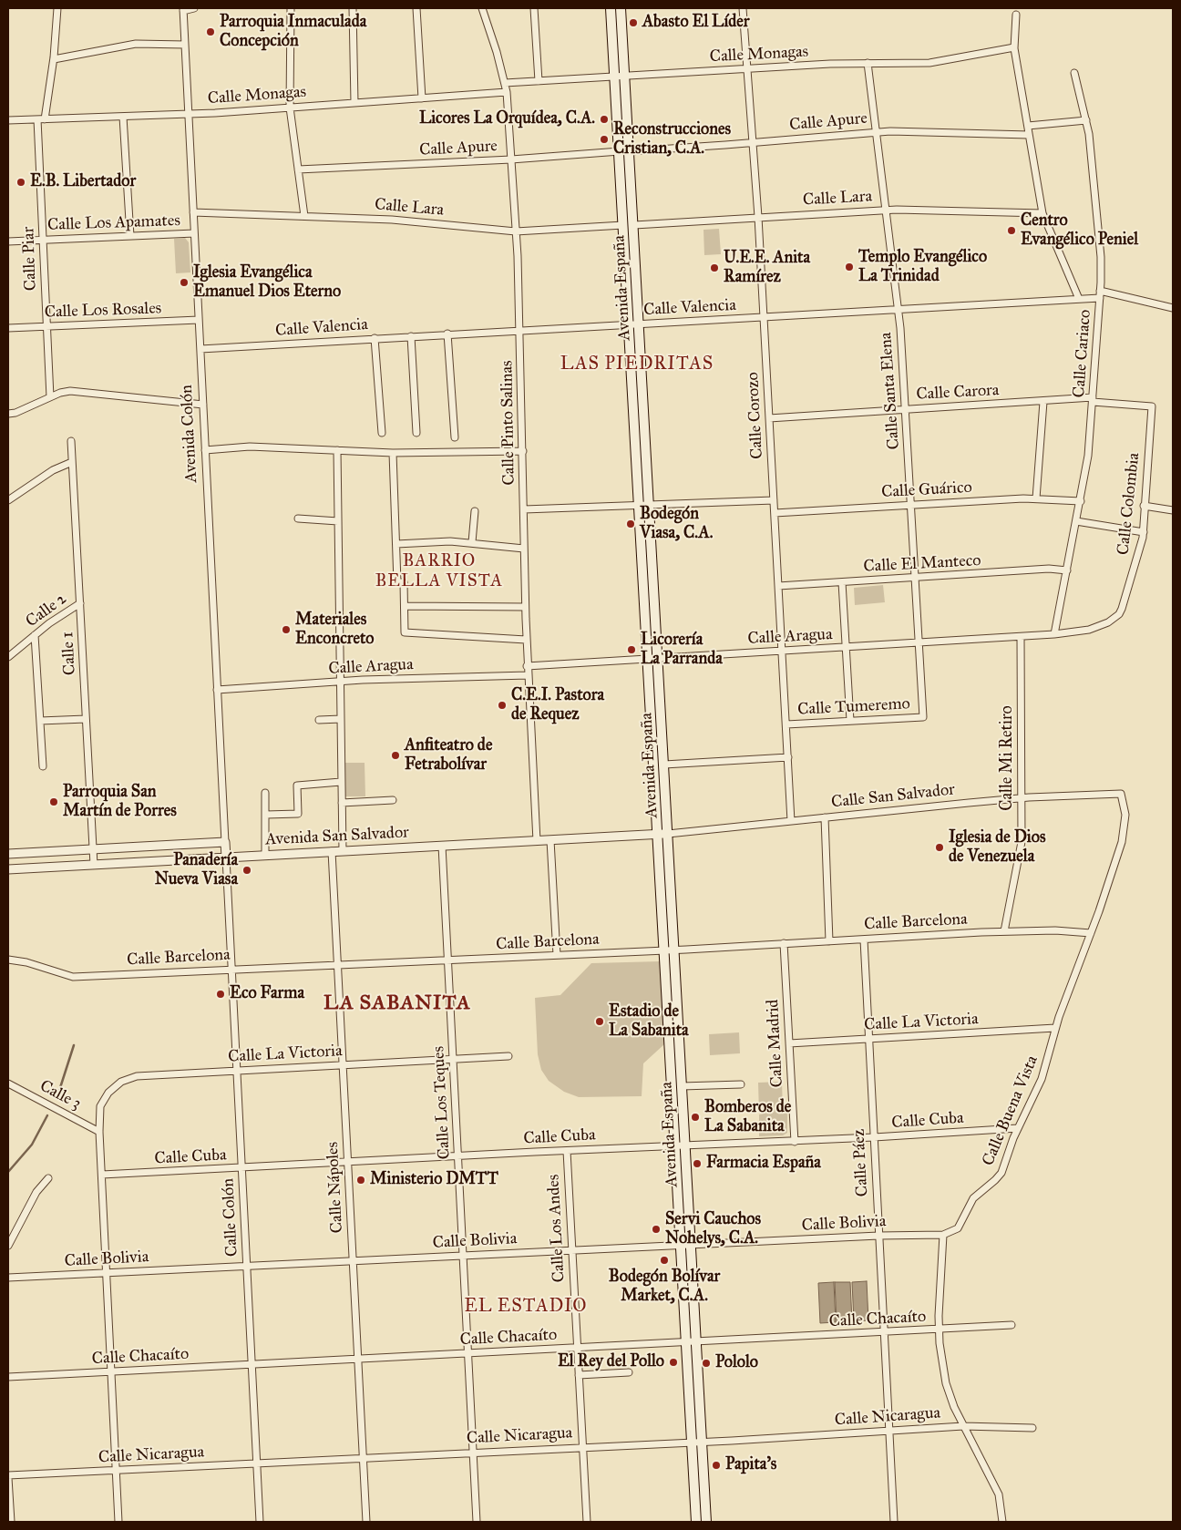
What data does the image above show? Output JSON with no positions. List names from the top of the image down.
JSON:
{
  "streets": {
    "main road": ["Avenida España"],
    "street": [
      "Calle Monagas",
      "Calle Apure",
      "Calle Lara",
      "Calle Los Apamates",
      "Calle Piar",
      "Calle Valencia",
      "Calle Los Rosales",
      "Calle Cariaco",
      "Calle Santa Elena",
      "Calle Carora",
      "Calle Corozo",
      "Calle Pinto Salinas",
      "Avenida Colón",
      "Calle Guárico",
      "Calle Colombia",
      "Calle El Manteco",
      "Calle 2",
      "Calle Aragua",
      "Calle 1",
      "Calle Tumeremo",
      "Calle Mi Retiro",
      "Calle San Salvador",
      "Avenida San Salvador",
      "Calle Barcelona",
      "Calle La Victoria",
      "Calle Madrid",
      "Calle 3",
      "Calle Los Teques",
      "Calle Buena Vista",
      "Calle Cuba",
      "Calle Páez",
      "Calle Nápoles",
      "Calle Colón",
      "Calle Bolivia",
      "Calle Los Andes",
      "Calle Chacaíto",
      "Calle Nicaragua"
    ]
  },
  "crossings": [
    ["Calle Monagas", "Calle Piar"],
    ["Calle Monagas", "Avenida España"],
    ["Calle Monagas", "Calle Santa Elena"],
    ["Calle Monagas", "Calle Corozo"],
    ["Calle Monagas", "Calle Pinto Salinas"],
    ["Calle Monagas", "Avenida Colón"],
    ["Calle Apure", "Avenida España"],
    ["Calle Apure", "Calle Santa Elena"],
    ["Calle Apure", "Calle Corozo"],
    ["Calle Apure", "Calle Pinto Salinas"],
    ["Calle Lara", "Avenida España"],
    ["Calle Lara", "Calle Santa Elena"],
    ["Calle Lara", "Calle Corozo"],
    ["Calle Lara", "Calle Pinto Salinas"],
    ["Calle Lara", "Avenida Colón"],
    ["Calle Los Apamates", "Calle Piar"],
    ["Calle Los Apamates", "Avenida Colón"],
    ["Calle Piar", "Calle Los Rosales"],
    ["Avenida España", "Calle Valencia"],
    ["Avenida España", "Calle Aragua"],
    ["Avenida España", "Calle San Salvador"],
    ["Avenida España", "Avenida San Salvador"],
    ["Avenida España", "Calle Barcelona"],
    ["Avenida España", "Calle Cuba"],
    ["Avenida España", "Calle Bolivia"],
    ["Avenida España", "Calle Chacaíto"],
    ["Avenida España", "Calle Nicaragua"],
    ["Calle Valencia", "Calle Cariaco"],
    ["Calle Valencia", "Calle Santa Elena"],
    ["Calle Valencia", "Calle Corozo"],
    ["Calle Valencia", "Calle Pinto Salinas"],
    ["Calle Valencia", "Avenida Colón"],
    ["Calle Los Rosales", "Avenida Colón"],
    ["Calle Cariaco", "Calle Carora"],
    ["Calle Cariaco", "Calle Guárico"],
    ["Calle Cariaco", "Calle Colombia"],
    ["Calle Cariaco", "Calle El Manteco"],
    ["Calle Cariaco", "Calle Aragua"],
    ["Calle Santa Elena", "Calle Carora"],
    ["Calle Santa Elena", "Calle Guárico"],
    ["Calle Santa Elena", "Calle El Manteco"],
    ["Calle Santa Elena", "Calle Aragua"],
    ["Calle Santa Elena", "Calle Tumeremo"],
    ["Calle Carora", "Calle Corozo"],
    ["Calle Carora", "Calle Colombia"],
    ["Calle Corozo", "Calle Guárico"],
    ["Calle Corozo", "Calle El Manteco"],
    ["Calle Corozo", "Calle Aragua"],
    ["Calle Corozo", "Calle Tumeremo"],
    ["Calle Corozo", "Calle San Salvador"],
    ["Calle Pinto Salinas", "Calle Aragua"],
    ["Calle Pinto Salinas", "Avenida San Salvador"],
    ["Avenida Colón", "Calle Aragua"],
    ["Avenida Colón", "Avenida San Salvador"],
    ["Avenida Colón", "Calle Colón"],
    ["Calle Colombia", "Calle Aragua"],
    ["Calle 2", "Calle 1"],
    ["Calle Aragua", "Calle Mi Retiro"],
    ["Calle 1", "Avenida San Salvador"],
    ["Calle Mi Retiro", "Calle San Salvador"],
    ["Calle Mi Retiro", "Calle Barcelona"],
    ["Calle San Salvador", "Avenida San Salvador"],
    ["Calle San Salvador", "Calle Buena Vista"],
    ["Avenida San Salvador", "Calle Los Teques"],
    ["Avenida San Salvador", "Calle Nápoles"],
    ["Avenida San Salvador", "Calle Colón"],
    ["Calle Barcelona", "Calle Madrid"],
    ["Calle Barcelona", "Calle Los Teques"],
    ["Calle Barcelona", "Calle Buena Vista"],
    ["Calle Barcelona", "Calle Páez"],
    ["Calle Barcelona", "Calle Nápoles"],
    ["Calle Barcelona", "Calle Colón"],
    ["Calle La Victoria", "Calle Madrid"],
    ["Calle La Victoria", "Calle 3"],
    ["Calle La Victoria", "Calle Los Teques"],
    ["Calle La Victoria", "Calle Buena Vista"],
    ["Calle La Victoria", "Calle Cuba"],
    ["Calle La Victoria", "Calle Páez"],
    ["Calle La Victoria", "Calle Nápoles"],
    ["Calle La Victoria", "Calle Colón"],
    ["Calle La Victoria", "Calle Bolivia"],
    ["Calle La Victoria", "Calle Chacaíto"],
    ["Calle La Victoria", "Calle Nicaragua"],
    ["Calle Madrid", "Calle Cuba"],
    ["Calle Los Teques", "Calle Cuba"],
    ["Calle Los Teques", "Calle Bolivia"],
    ["Calle Los Teques", "Calle Chacaíto"],
    ["Calle Los Teques", "Calle Nicaragua"],
    ["Calle Buena Vista", "Calle Cuba"],
    ["Calle Buena Vista", "Calle Bolivia"],
    ["Calle Cuba", "Calle Páez"],
    ["Calle Cuba", "Calle Nápoles"],
    ["Calle Cuba", "Calle Colón"],
    ["Calle Cuba", "Calle Los Andes"],
    ["Calle Páez", "Calle Bolivia"],
    ["Calle Páez", "Calle Chacaíto"],
    ["Calle Páez", "Calle Nicaragua"],
    ["Calle Nápoles", "Calle Bolivia"],
    ["Calle Nápoles", "Calle Chacaíto"],
    ["Calle Nápoles", "Calle Nicaragua"],
    ["Calle Colón", "Calle Bolivia"],
    ["Calle Colón", "Calle Chacaíto"],
    ["Calle Colón", "Calle Nicaragua"],
    ["Calle Bolivia", "Calle Los Andes"],
    ["Calle Los Andes", "Calle Chacaíto"],
    ["Calle Los Andes", "Calle Nicaragua"]
  ],
  "districts": [
    "LAS PIEDRITAS",
    "BARRIO BELLA VISTA",
    "LA SABANITA",
    "EL ESTADIO"
  ],
  "places": [
    "Abasto El Líder",
    "Parroquia Inmaculada Concepción",
    "Licores La Orquídea, C.A.",
    "Reconstrucciones Cristian, C.A.",
    "E.B. Libertador",
    "Centro Evangélico Peniel",
    "Templo Evangélico La Trinidad",
    "U.E.E. Anita Ramírez",
    "Iglesia Evangélica Emanuel Dios Eterno",
    "Bodegón Viasa, C.A.",
    "Materiales Enconcreto",
    "Licorería La Parranda",
    "C.E.I. Pastora de Requez",
    "Anfiteatro de Fetrabolívar",
    "Parroquia San Martín de Porres",
    "Iglesia de Dios de Venezuela",
    "Panadería Nueva Viasa",
    "Eco Farma",
    "Estadio de La Sabanita",
    "Bomberos de La Sabanita",
    "Farmacia España",
    "Ministerio DMTT",
    "Servi Cauchos Nohelys, C.A.",
    "Bodegón Bolívar Market, C.A.",
    "El Rey del Pollo",
    "Pololo",
    "Papita's"
  ]
}
